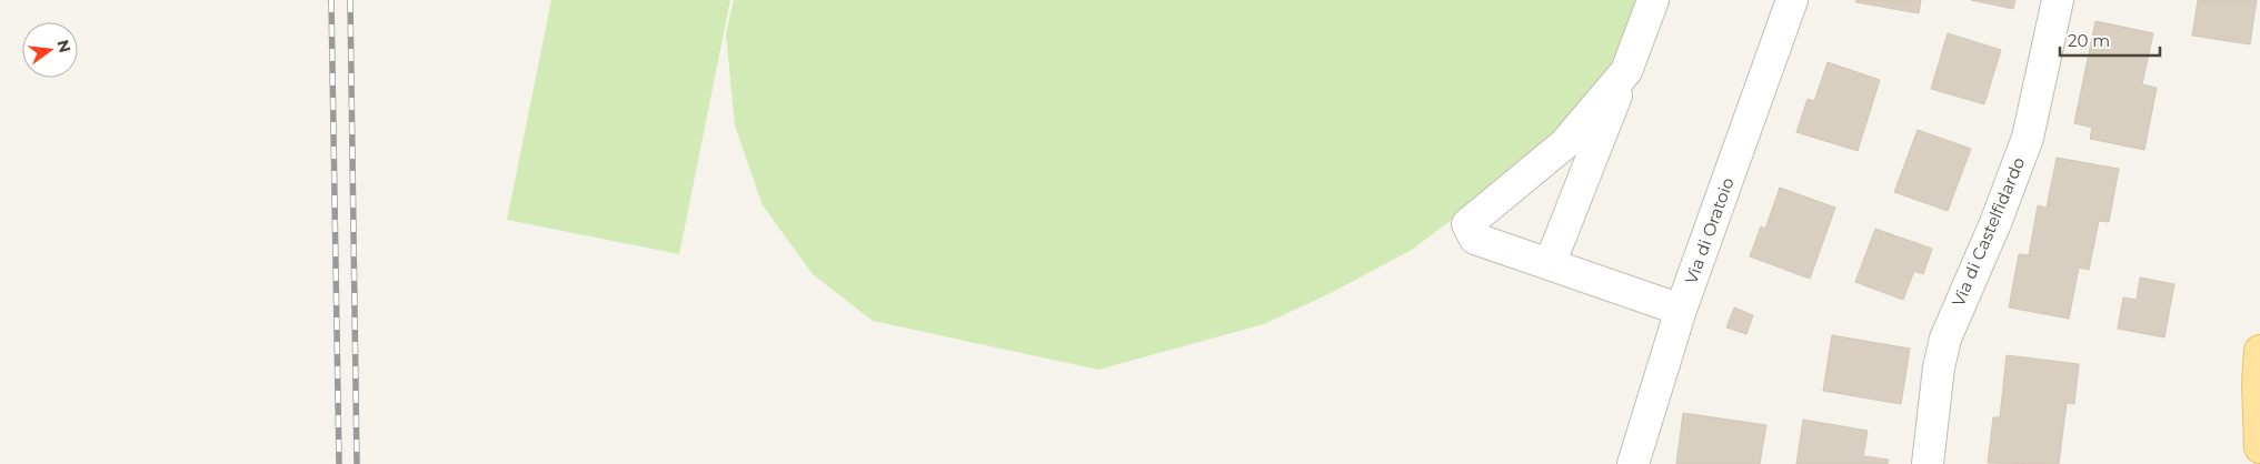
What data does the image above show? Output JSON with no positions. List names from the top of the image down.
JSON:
{
  "streets": {
    "street": ["Via di Oratoio", "Via di Castelfidardo"]
  },
  "scale_bar": "20 m",
  "north": "right"
}
